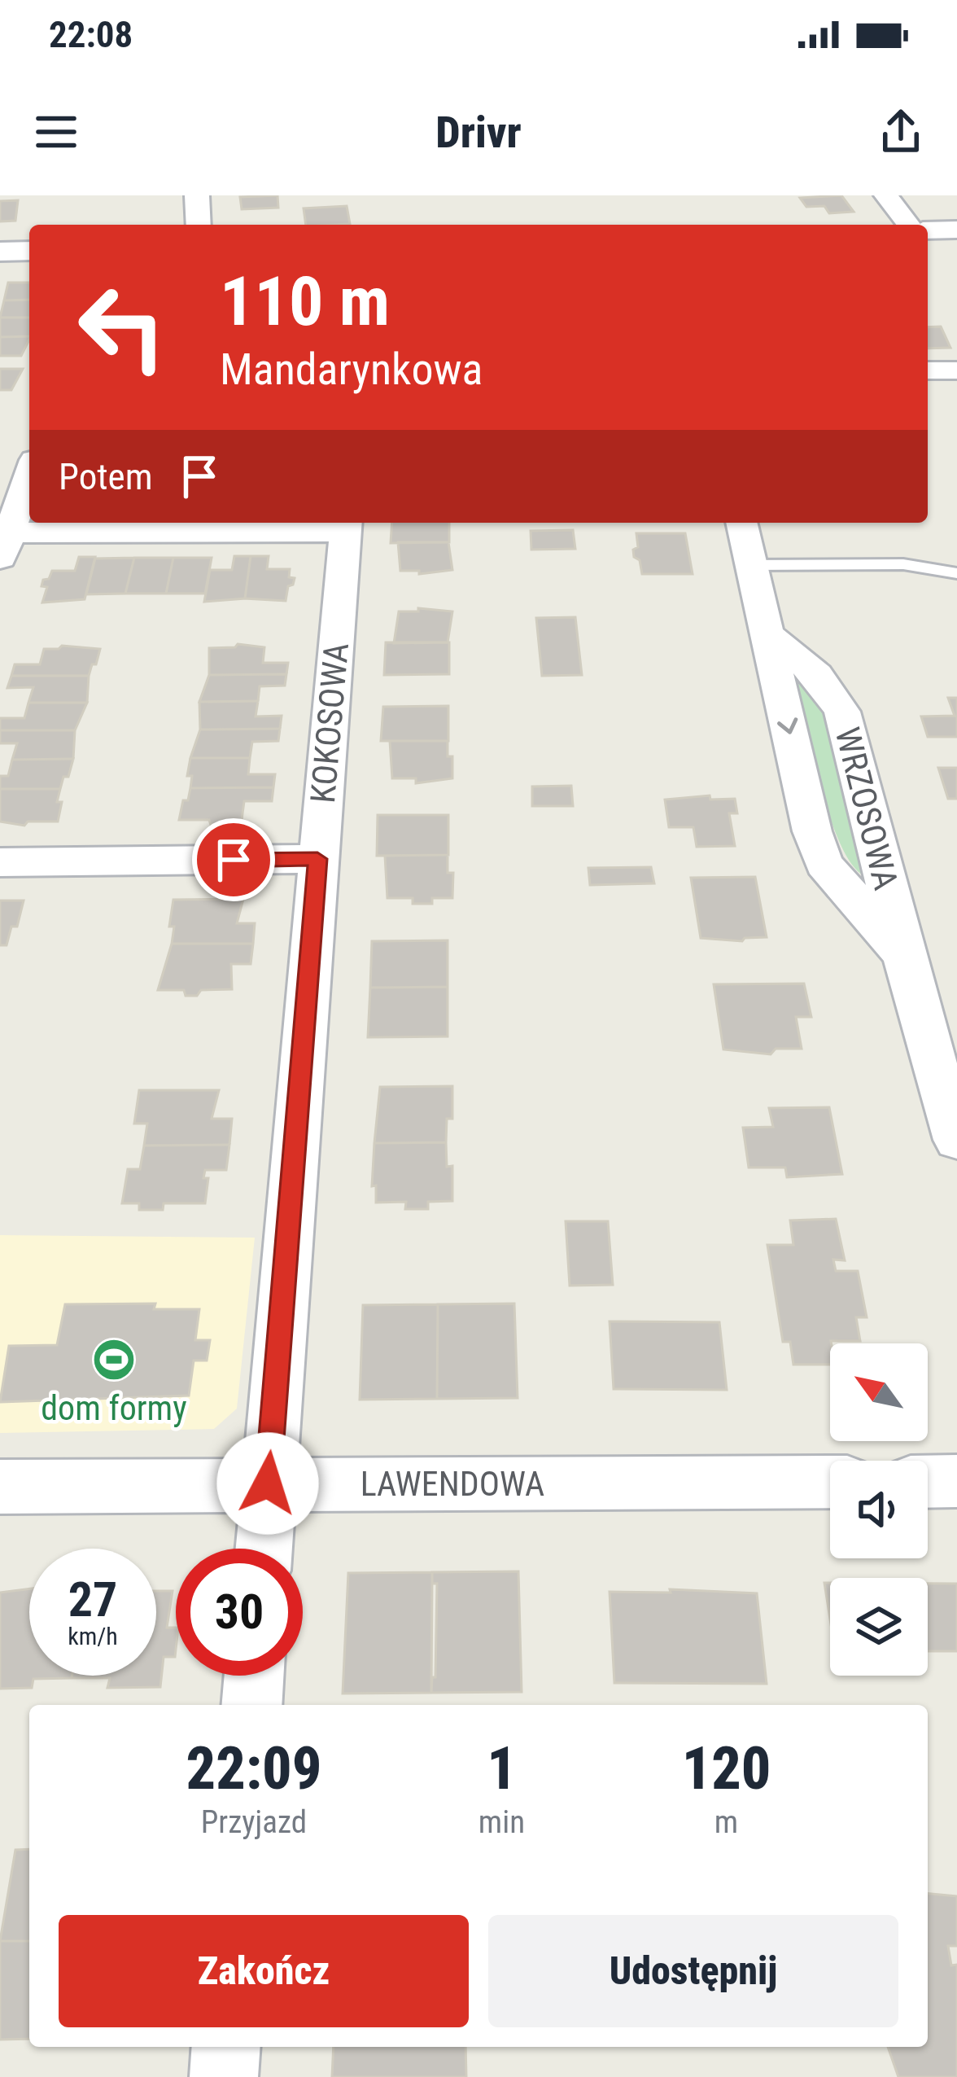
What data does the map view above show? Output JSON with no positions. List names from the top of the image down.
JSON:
{
  "streets": {
    "street": ["KOKOSOWA", "WRZOSOWA", "LAWENDOWA"]
  },
  "crossings": [
    ["KOKOSOWA", "LAWENDOWA"]
  ],
  "places": {
    "sports": ["dom formy"]
  },
  "north": "top left",
  "page": {
    "status": "22:08",
    "header": "Drivr",
    "turn": ["110 m", "Mandarynkowa"],
    "then": "Potem",
    "speed": "27 km/h",
    "limit": "30",
    "eta": [
      "22:09",
      "Przyjazd",
      "1",
      "min",
      "120",
      "m"
    ],
    "buttons": ["Zakończ", "Udostępnij"]
  }
}
